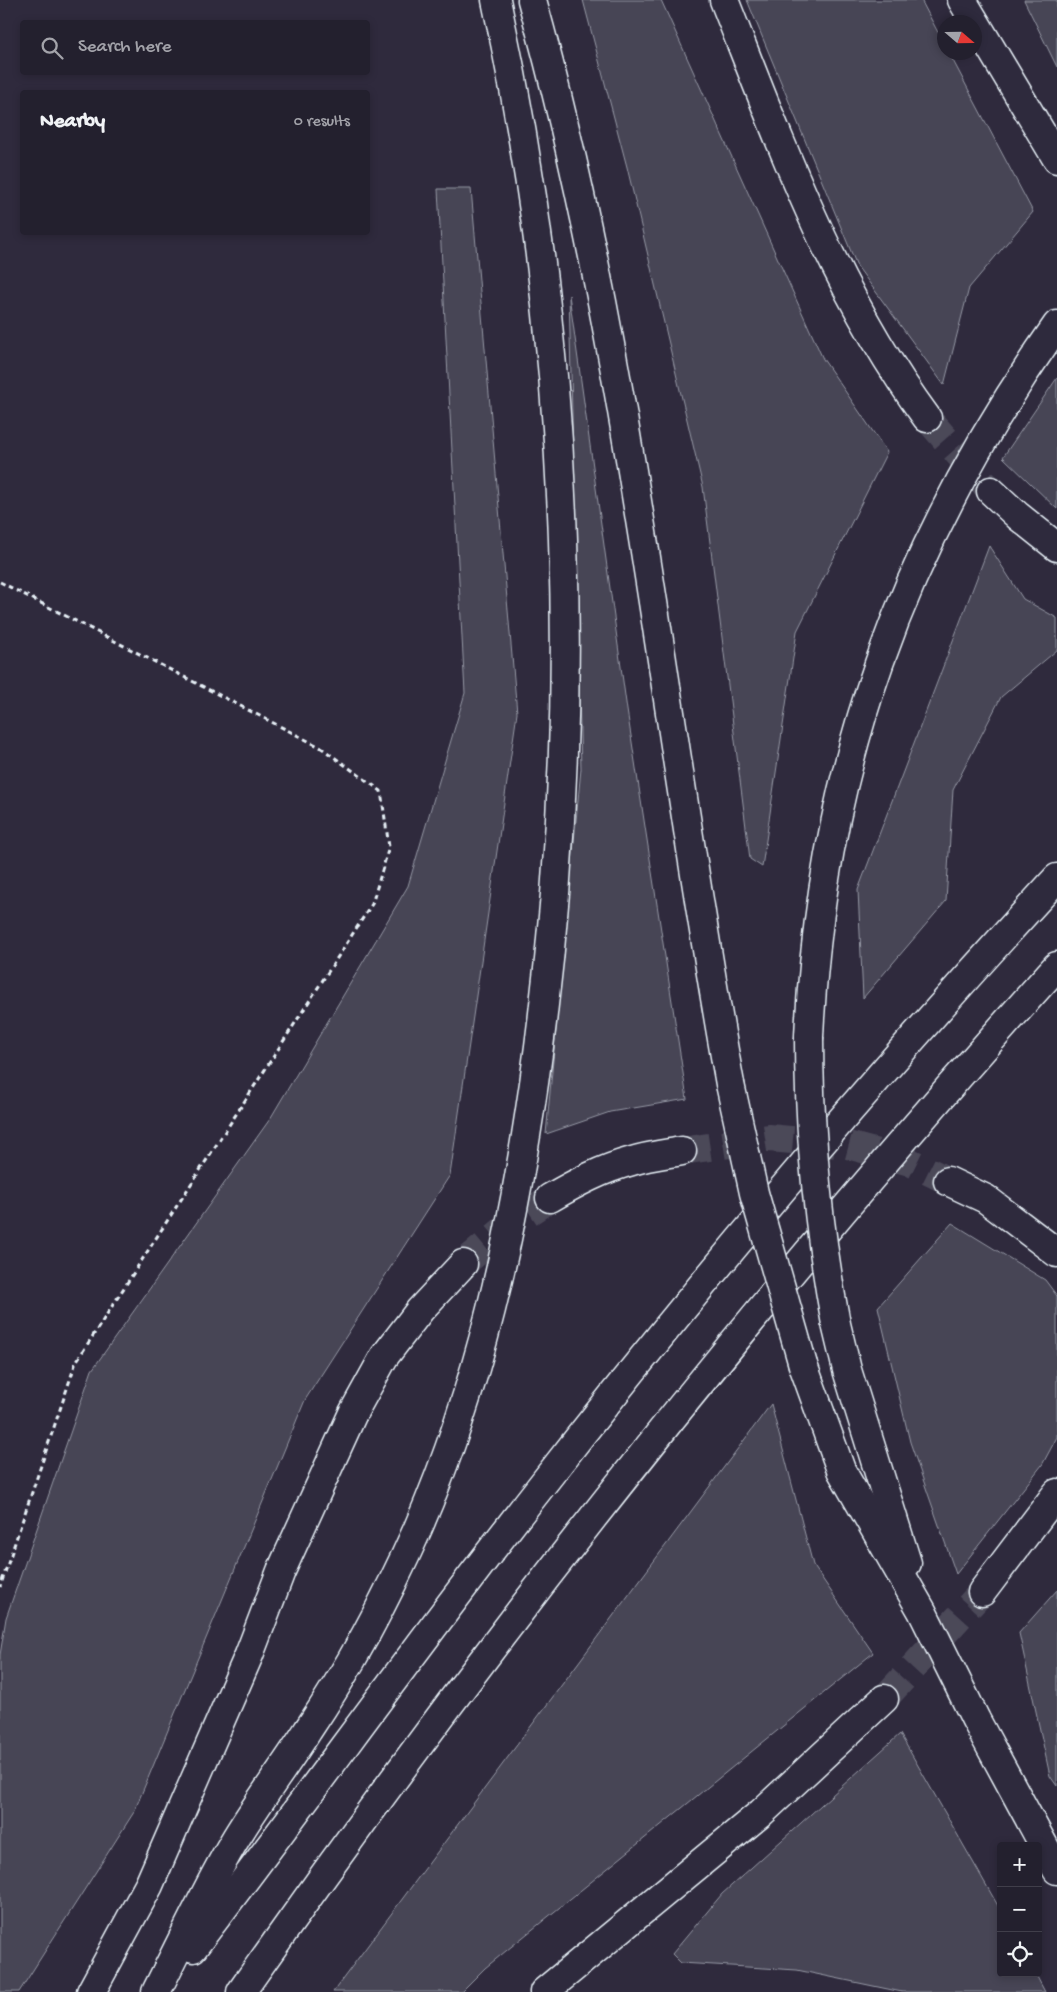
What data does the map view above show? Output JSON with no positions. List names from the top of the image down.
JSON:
{
  "north": "right",
  "page": {
    "search": "Search here",
    "heading": ["Nearby", "0 results"],
    "map_buttons": ["+", "−"]
  }
}
